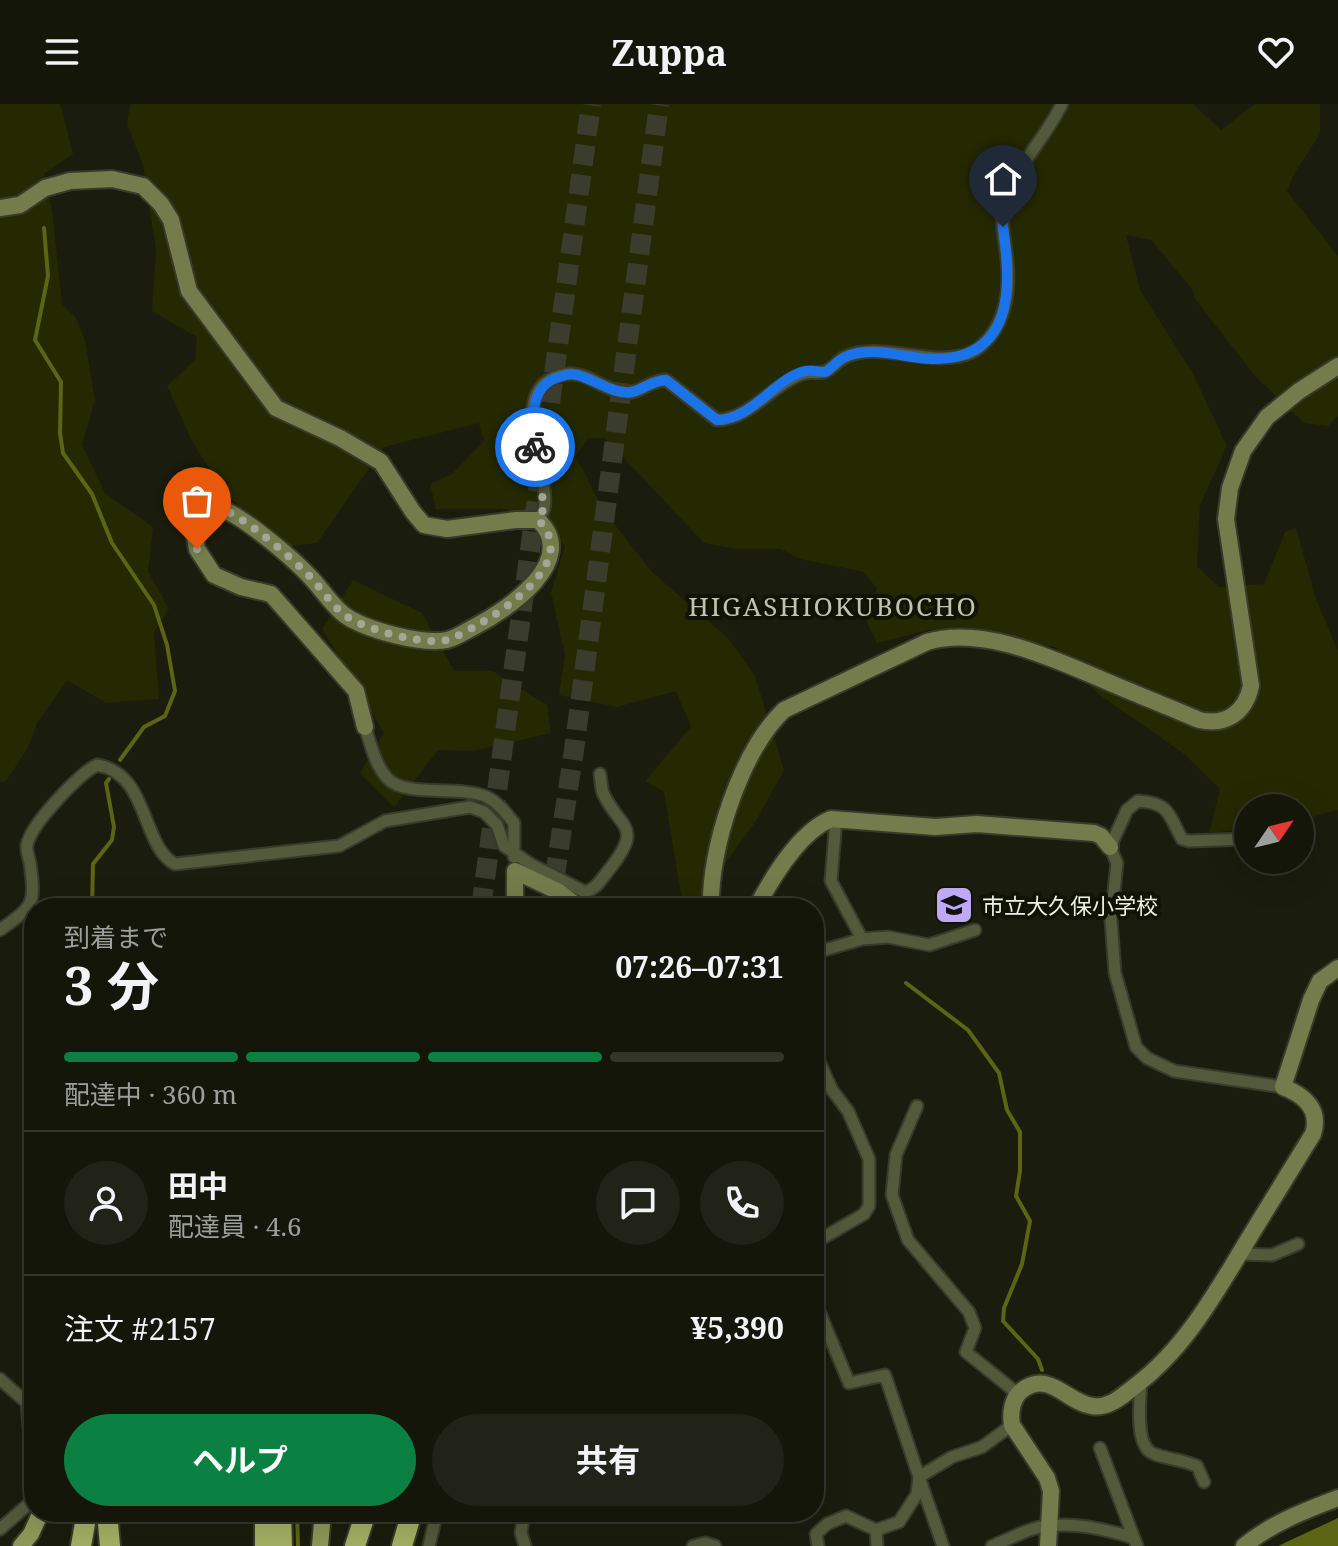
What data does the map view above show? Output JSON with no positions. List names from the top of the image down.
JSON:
{
  "districts": ["HIGASHIOKUBOCHO"],
  "places": {
    "school or university": ["市立大久保小学校"]
  },
  "north": "top right",
  "page": {
    "header": "Zuppa",
    "heading": ["3 分", "到着まで", "07:26–07:31"],
    "panel": [
      "田中",
      "配達員 · 4.6",
      "注文 #2157",
      "¥5,390"
    ],
    "bar": "配達中 · 360 m",
    "buttons": ["ヘルプ", "共有"]
  }
}
